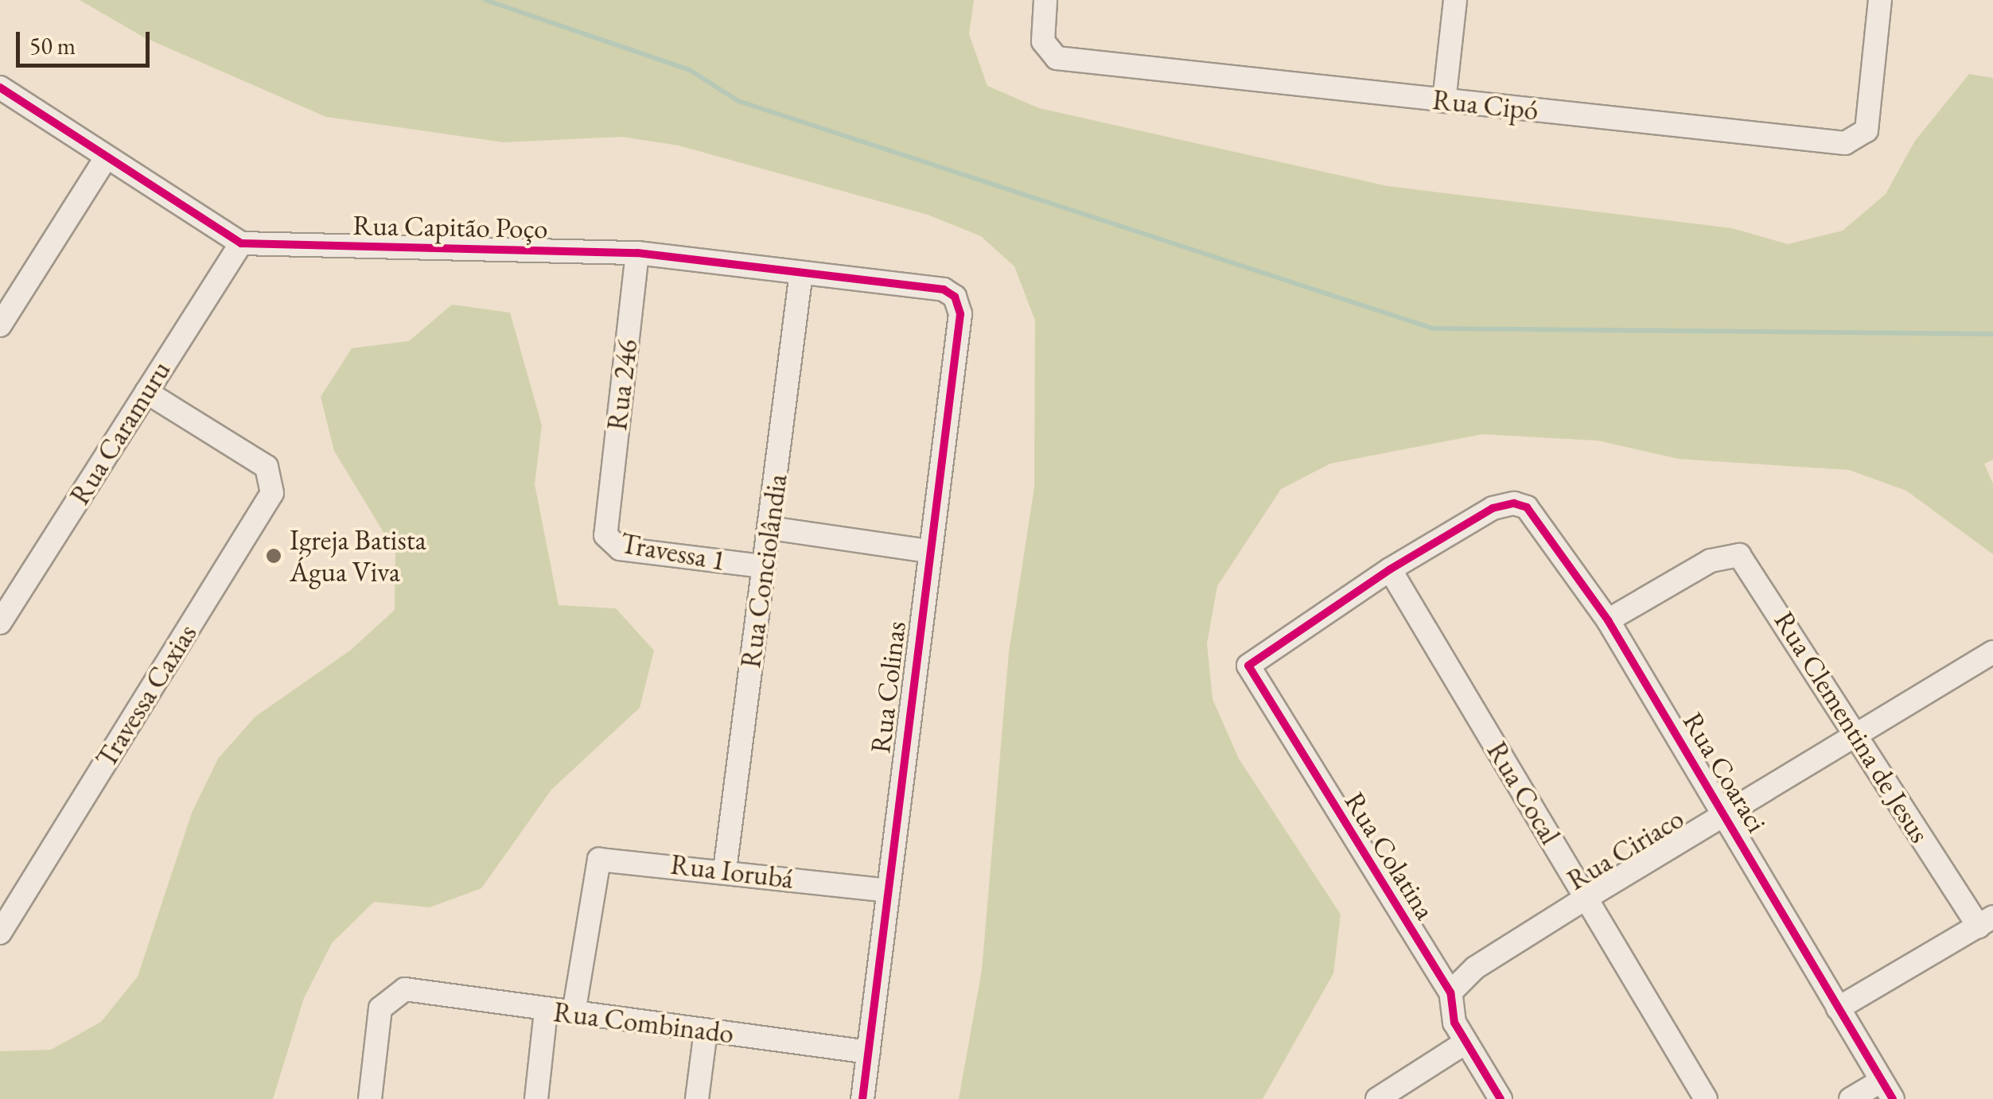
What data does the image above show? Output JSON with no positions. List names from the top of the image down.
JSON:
{
  "streets": {
    "street": [
      "Rua Cipó",
      "Rua Capitão Poço",
      "Rua 246",
      "Rua Caramuru",
      "Travessa 1",
      "Rua Conciolândia",
      "Rua Colinas",
      "Travessa Caxias",
      "Rua Clementina de Jesus",
      "Rua Coaraci",
      "Rua Cocal",
      "Rua Ciriaco",
      "Rua Colatina",
      "Rua Iorubá",
      "Rua Combinado"
    ]
  },
  "crossings": [
    ["Rua Capitão Poço", "Rua 246"],
    ["Rua Capitão Poço", "Rua Caramuru"],
    ["Rua Capitão Poço", "Rua Conciolândia"],
    ["Rua Capitão Poço", "Rua Colinas"],
    ["Rua 246", "Travessa 1"],
    ["Rua Caramuru", "Travessa Caxias"],
    ["Travessa 1", "Rua Conciolândia"],
    ["Rua Conciolândia", "Rua Iorubá"],
    ["Rua Colinas", "Rua Iorubá"],
    ["Rua Colinas", "Rua Combinado"],
    ["Rua Clementina de Jesus", "Rua Coaraci"],
    ["Rua Clementina de Jesus", "Rua Ciriaco"],
    ["Rua Coaraci", "Rua Cocal"],
    ["Rua Coaraci", "Rua Ciriaco"],
    ["Rua Coaraci", "Rua Colatina"],
    ["Rua Cocal", "Rua Ciriaco"],
    ["Rua Cocal", "Rua Colatina"],
    ["Rua Ciriaco", "Rua Colatina"],
    ["Rua Iorubá", "Rua Combinado"]
  ],
  "places": ["Igreja Batista Água Viva"],
  "scale_bar": "50 m"
}
